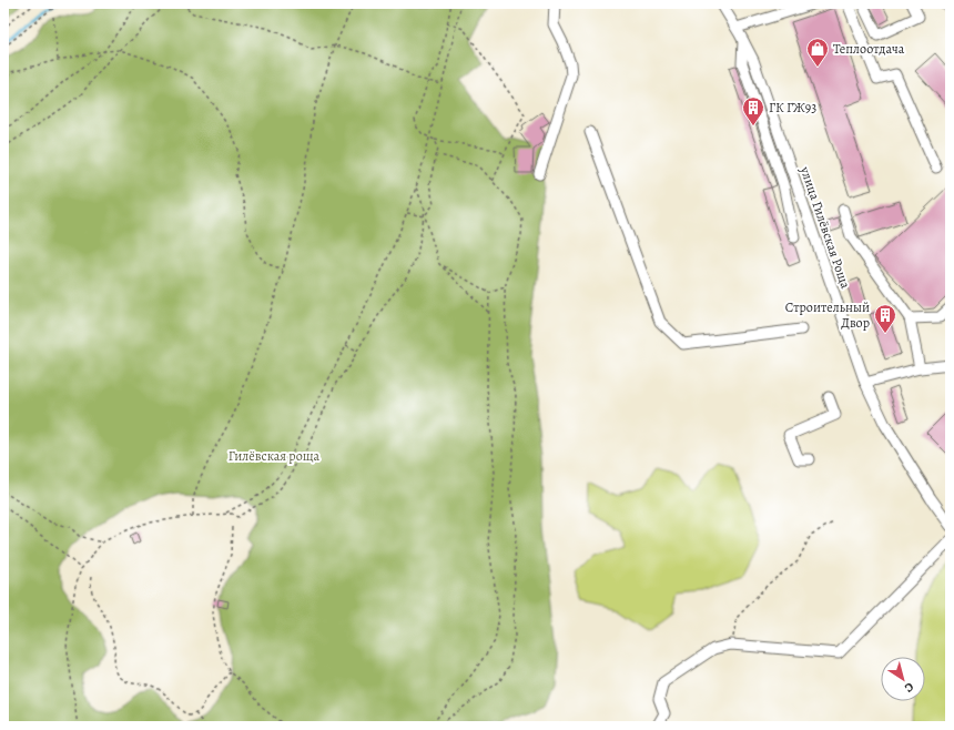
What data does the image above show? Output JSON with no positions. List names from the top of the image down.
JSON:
{
  "streets": {
    "street": ["улица Гилёвская Роща"]
  },
  "parks": ["Гилёвская роща"],
  "places": {
    "shop": ["Теплоотдача"],
    "building": ["ГК ГЖ93", "Строительный Двор"]
  },
  "north": "bottom right"
}
